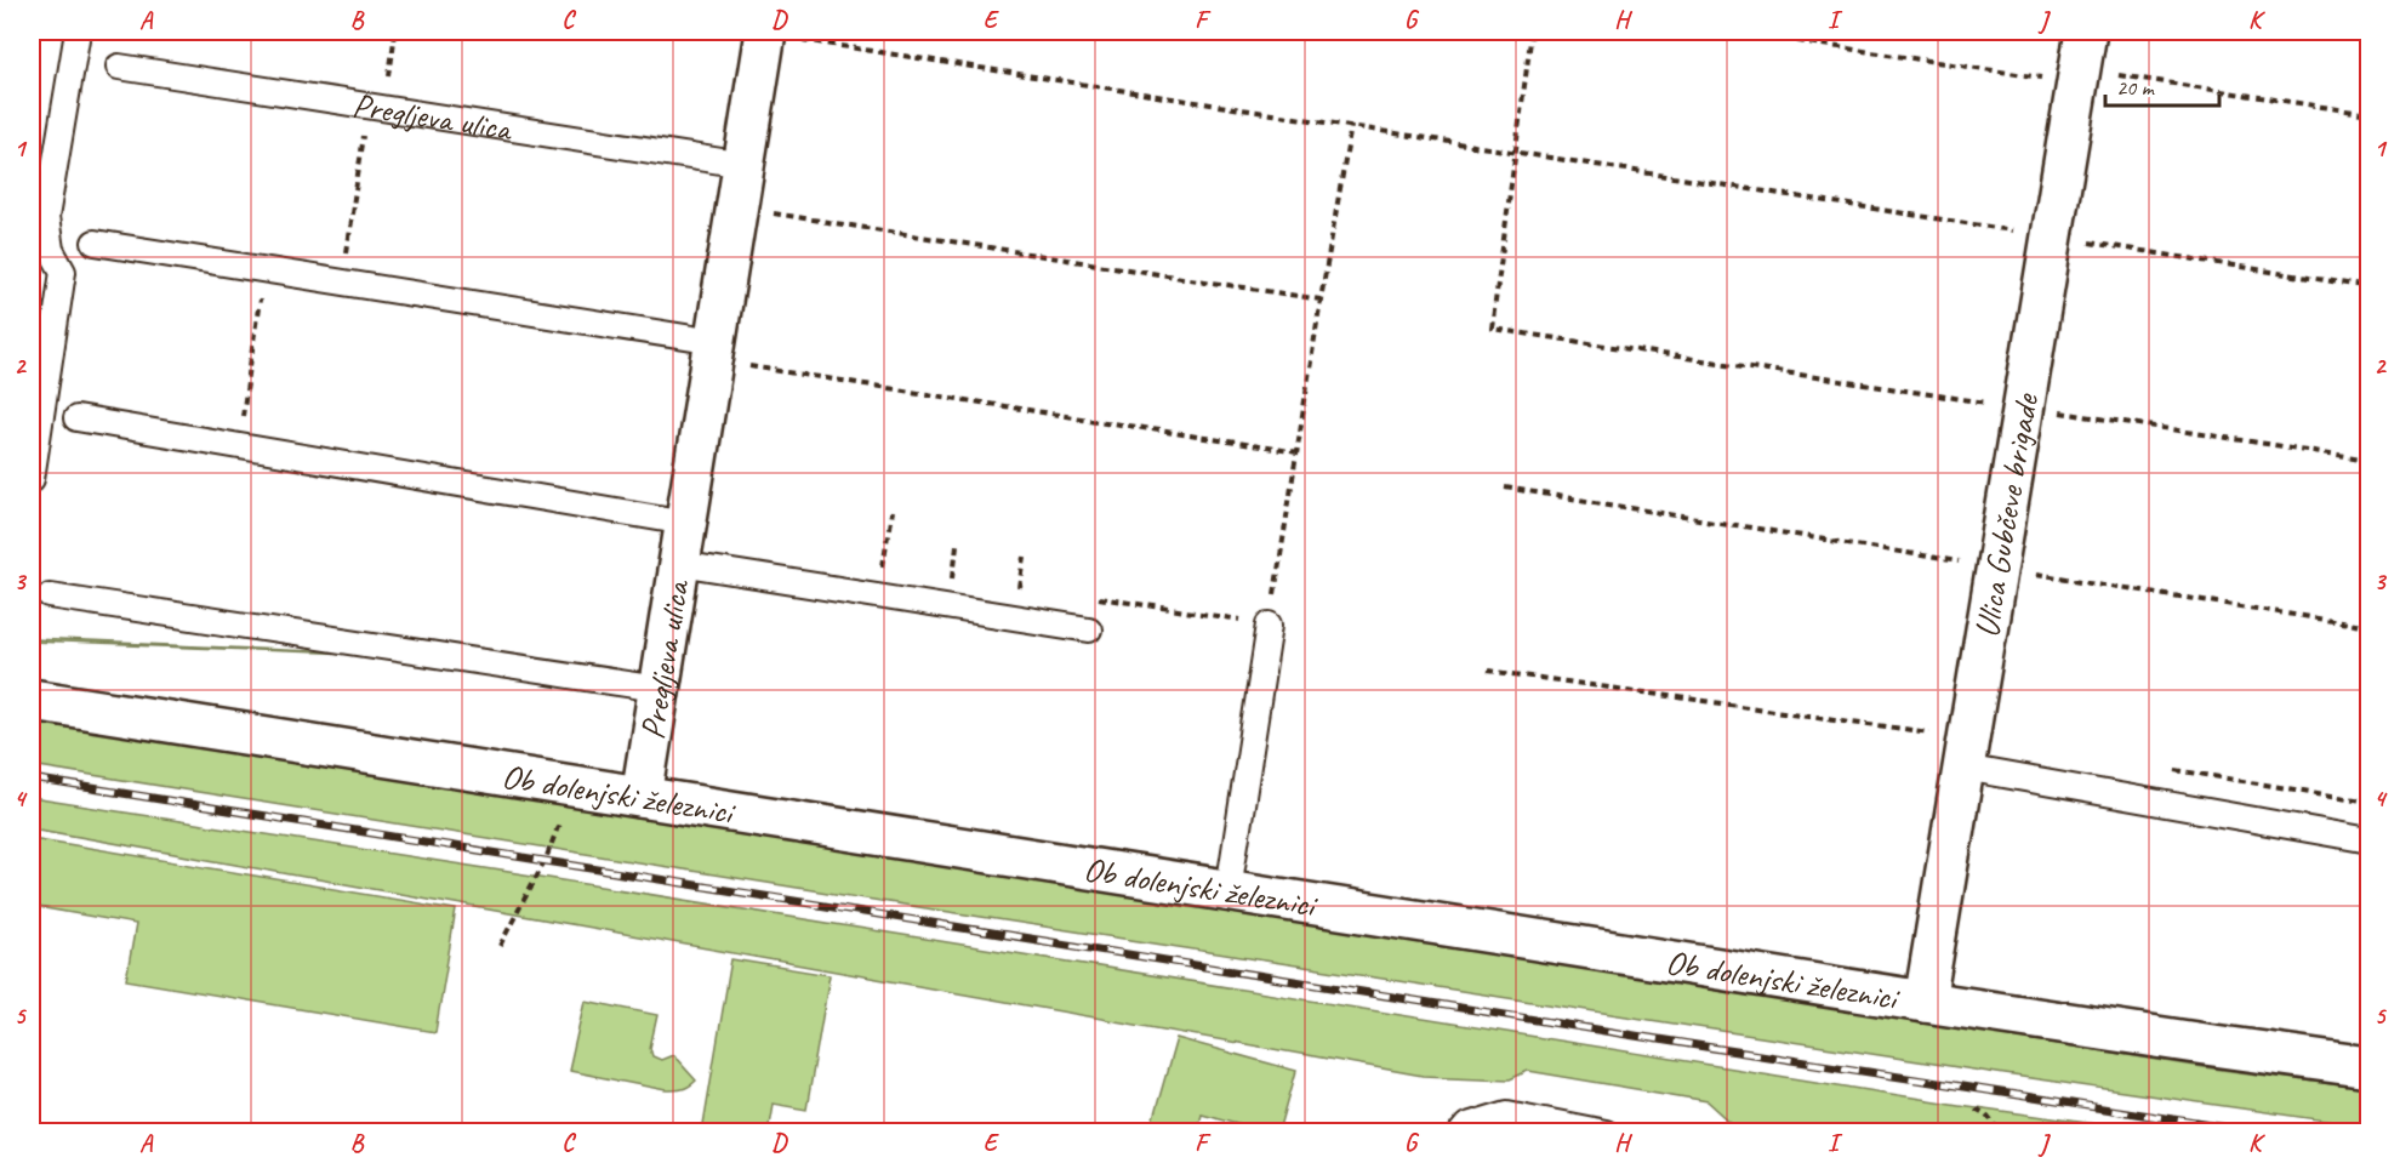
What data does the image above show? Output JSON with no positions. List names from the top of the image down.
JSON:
{
  "streets": {
    "street": ["Pregljeva ulica", "Ulica Gubčeve brigade", "Ob dolenjski železnici"]
  },
  "crossings": [
    ["Pregljeva ulica", "Ob dolenjski železnici"],
    ["Ulica Gubčeve brigade", "Ob dolenjski železnici"]
  ],
  "scale_bar": "20 m",
  "grid": {
    "columns": [
      "A",
      "B",
      "C",
      "D",
      "E",
      "F",
      "G",
      "H",
      "I",
      "J",
      "K"
    ],
    "rows": [
      "1",
      "2",
      "3",
      "4",
      "5"
    ]
  }
}
